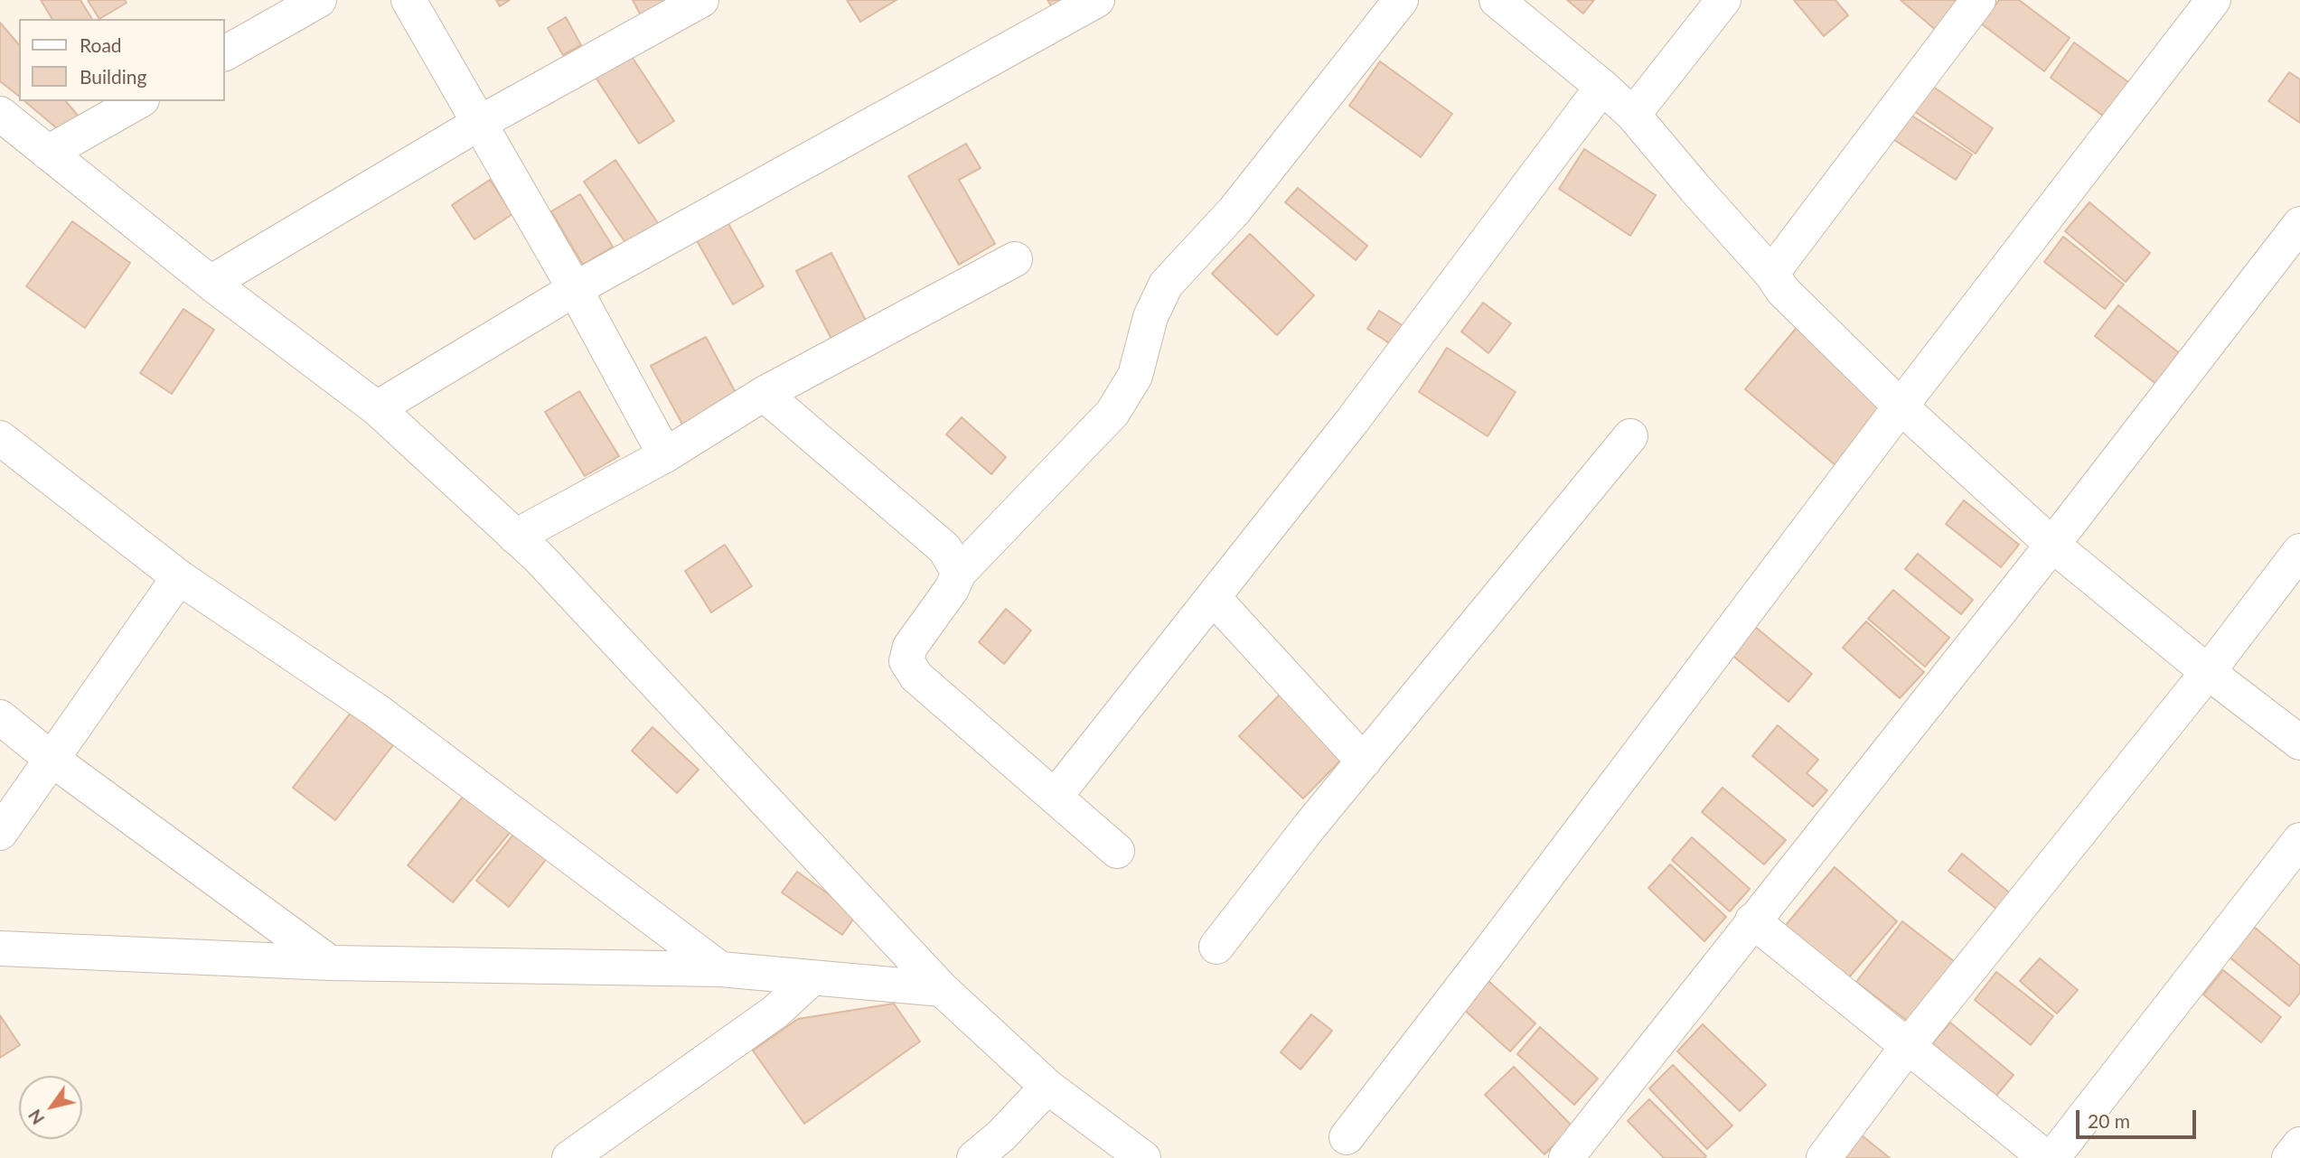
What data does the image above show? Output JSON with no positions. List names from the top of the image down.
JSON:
{
  "legend": ["Road", "Building"],
  "scale_bar": "20 m",
  "north": "bottom left"
}
